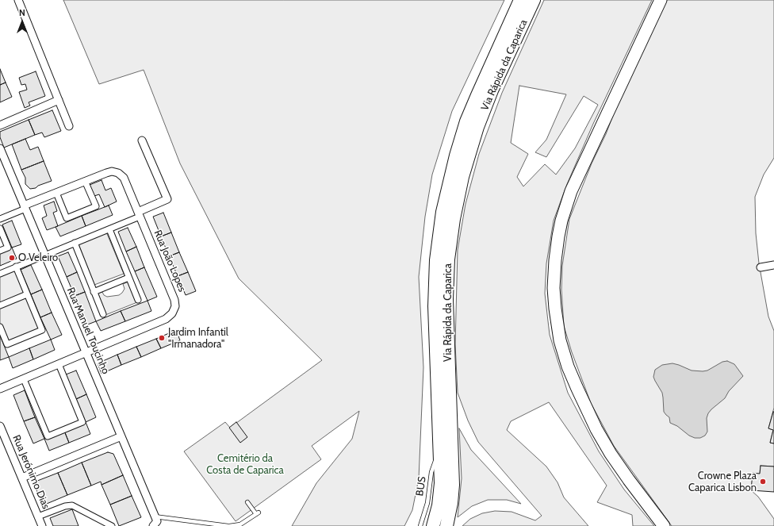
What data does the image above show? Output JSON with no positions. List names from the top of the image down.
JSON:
{
  "streets": {
    "highway": ["Via Rápida da Caparica"],
    "street": ["Rua João Lopes", "Rua Manuel Toucinho", "Rua Jerónimo Dias"],
    "lane": ["BUS"]
  },
  "crossings": [
    ["Via Rápida da Caparica", "BUS"],
    ["Rua João Lopes", "Rua Manuel Toucinho"]
  ],
  "parks": ["Cemitério da Costa de Caparica"],
  "places": ["O Veleiro", "Jardim Infantil \"Irmanadora\"", "Crowne Plaza Caparica Lisbon"],
  "north": "top"
}
